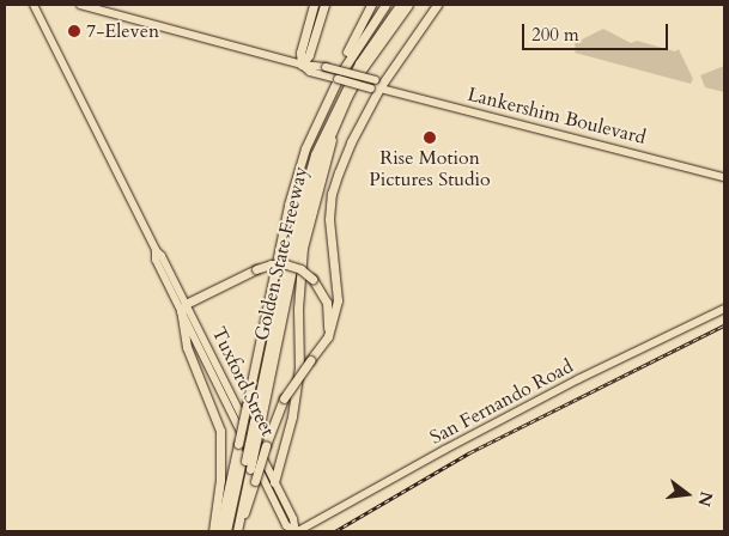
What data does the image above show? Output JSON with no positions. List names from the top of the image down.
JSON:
{
  "streets": {
    "highway": ["Golden State Freeway"],
    "main road": ["Lankershim Boulevard", "Tuxford Street", "San Fernando Road"]
  },
  "crossings": [
    ["Tuxford Street", "San Fernando Road"]
  ],
  "places": ["7-Eleven", "Rise Motion Pictures Studio"],
  "scale_bar": "200 m",
  "north": "right"
}
